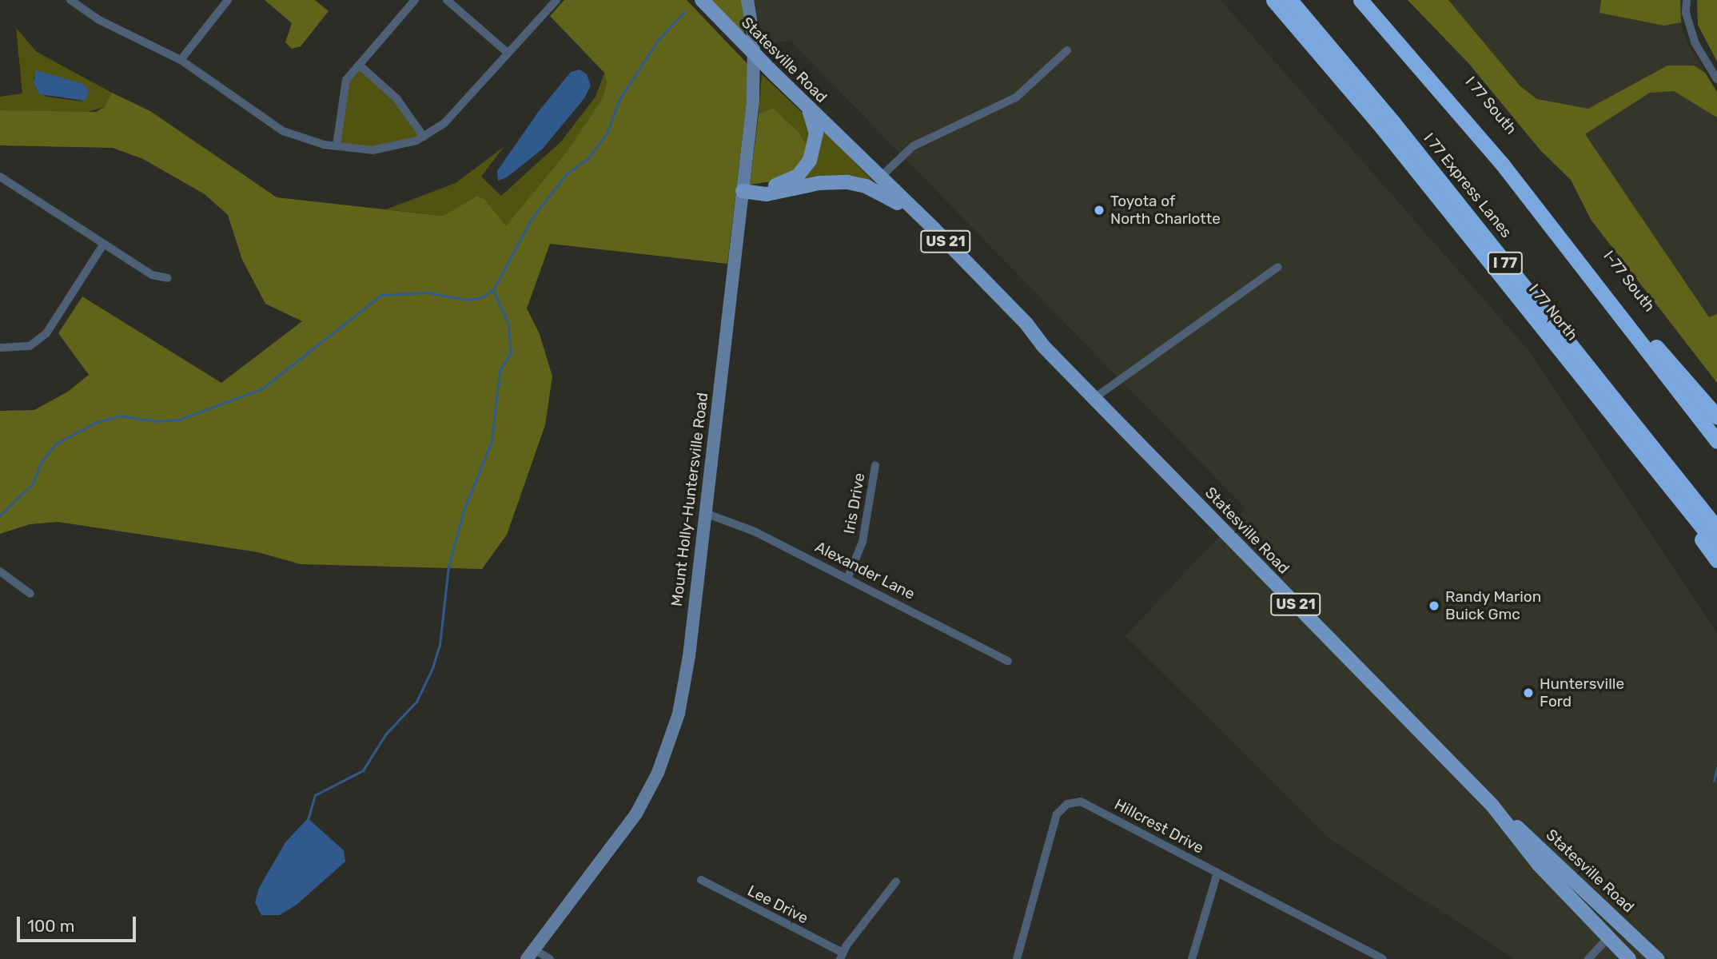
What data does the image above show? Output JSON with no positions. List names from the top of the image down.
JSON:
{
  "streets": {
    "highway": [
      "I 77 South",
      "I 77 Express Lanes",
      "I 77",
      "I-77 South",
      "I 77 North"
    ],
    "main road": ["Statesville Road", "US 21", "Mount Holly-Huntersville Road"],
    "street": [
      "Iris Drive",
      "Alexander Lane",
      "Hillcrest Drive",
      "Lee Drive"
    ]
  },
  "crossings": [
    ["I 77 South", "I-77 South"],
    ["Mount Holly-Huntersville Road", "Alexander Lane"],
    ["Iris Drive", "Alexander Lane"]
  ],
  "places": ["Toyota of North Charlotte", "Randy Marion Buick Gmc", "Huntersville Ford"],
  "scale_bar": "100 m"
}
